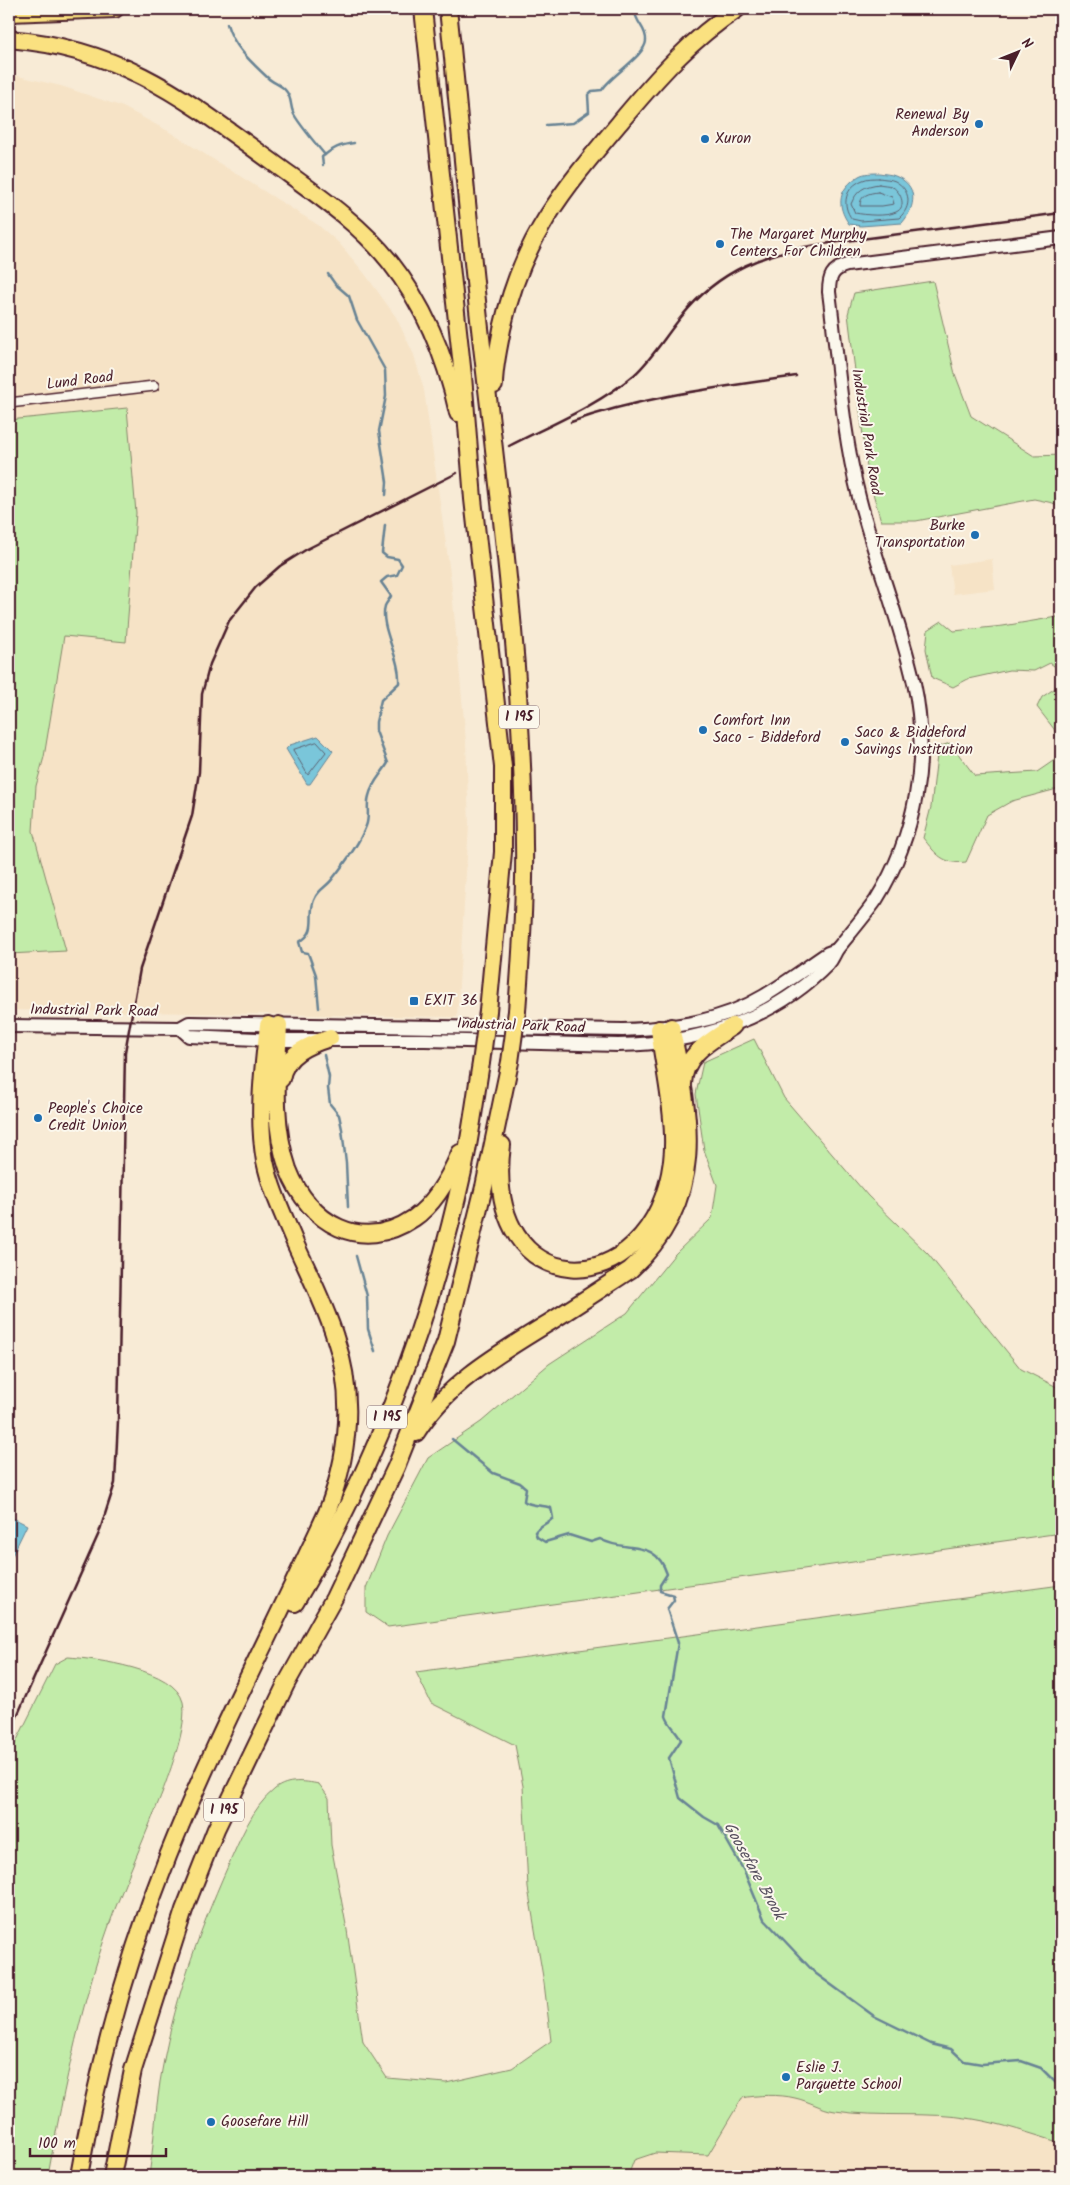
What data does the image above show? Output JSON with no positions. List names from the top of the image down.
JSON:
{
  "streets": {
    "highway": ["I 195"],
    "street": ["Lund Road", "Industrial Park Road"]
  },
  "water": ["Goosefare Brook"],
  "places": {
    "other": [
      "Renewal By Anderson",
      "Xuron",
      "The Margaret Murphy Centers For Children",
      "Burke Transportation",
      "Comfort Inn Saco - Biddeford",
      "Saco & Biddeford Savings Institution",
      "People's Choice Credit Union",
      "Eslie J. Parquette School",
      "Goosefare Hill"
    ],
    "transit": ["EXIT 36"]
  },
  "scale_bar": "100 m",
  "north": "top right"
}
